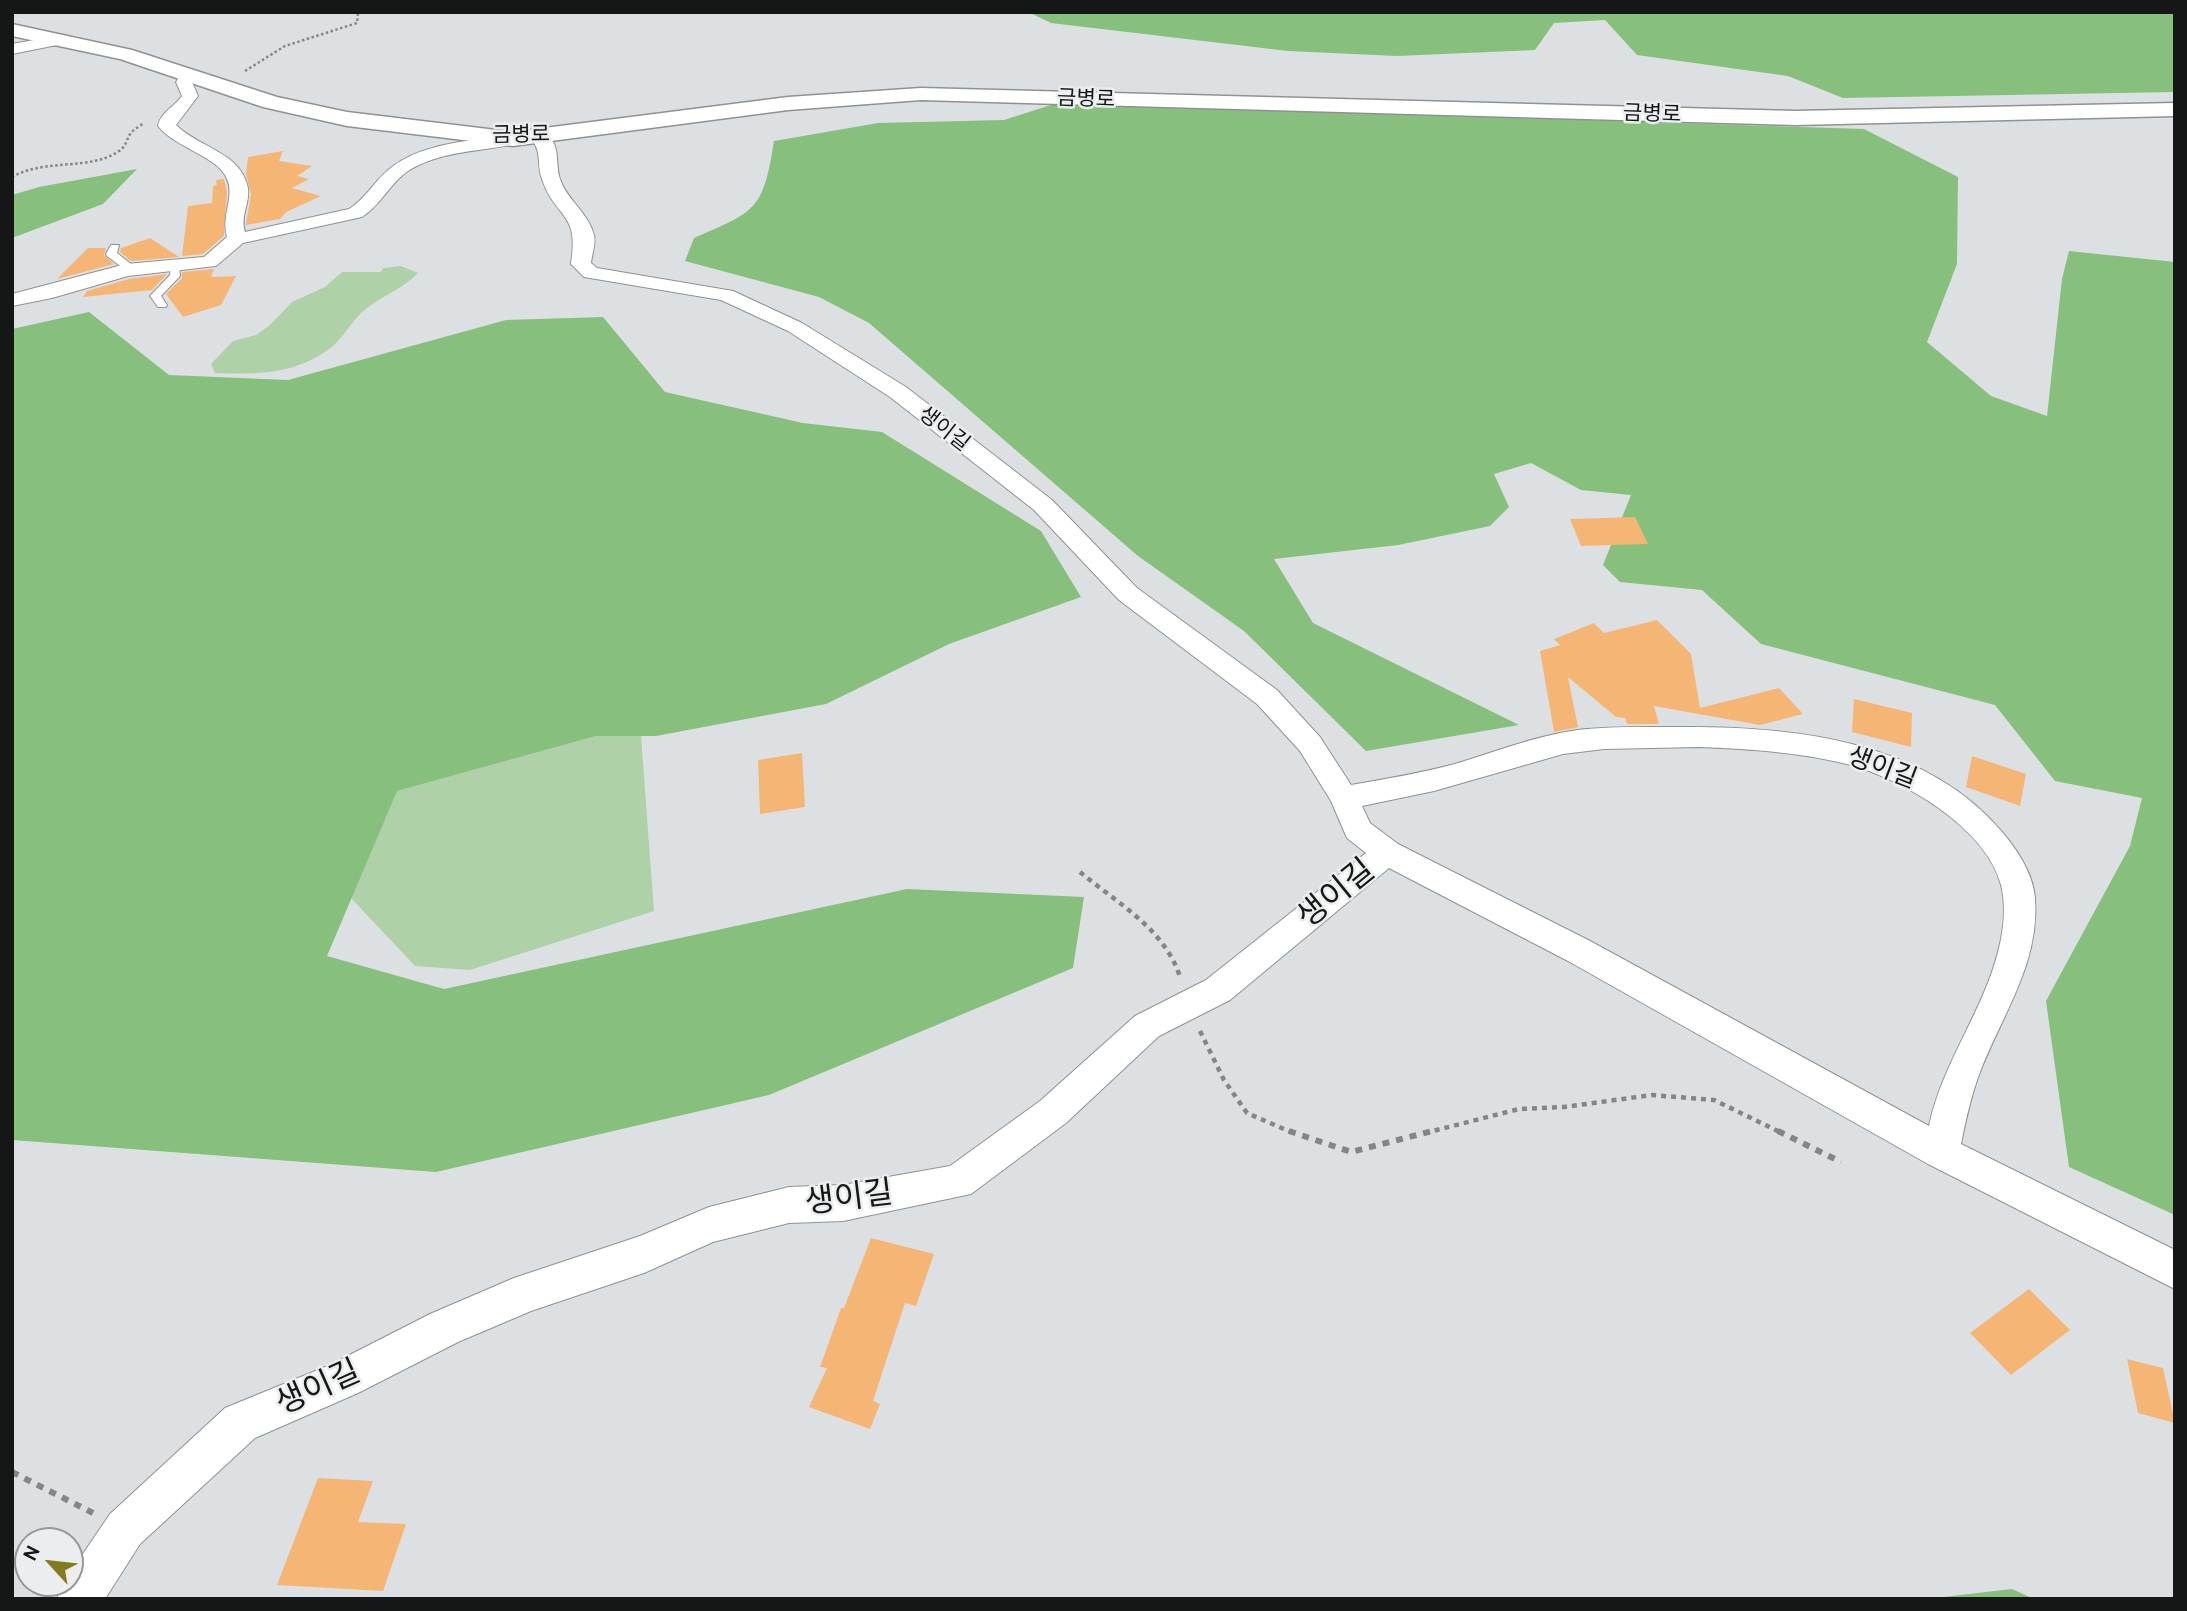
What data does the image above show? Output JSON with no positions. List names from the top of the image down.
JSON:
{
  "streets": {
    "street": ["금병로", "생이길"]
  },
  "crossings": [
    ["금병로", "생이길"]
  ],
  "north": "top left"
}
